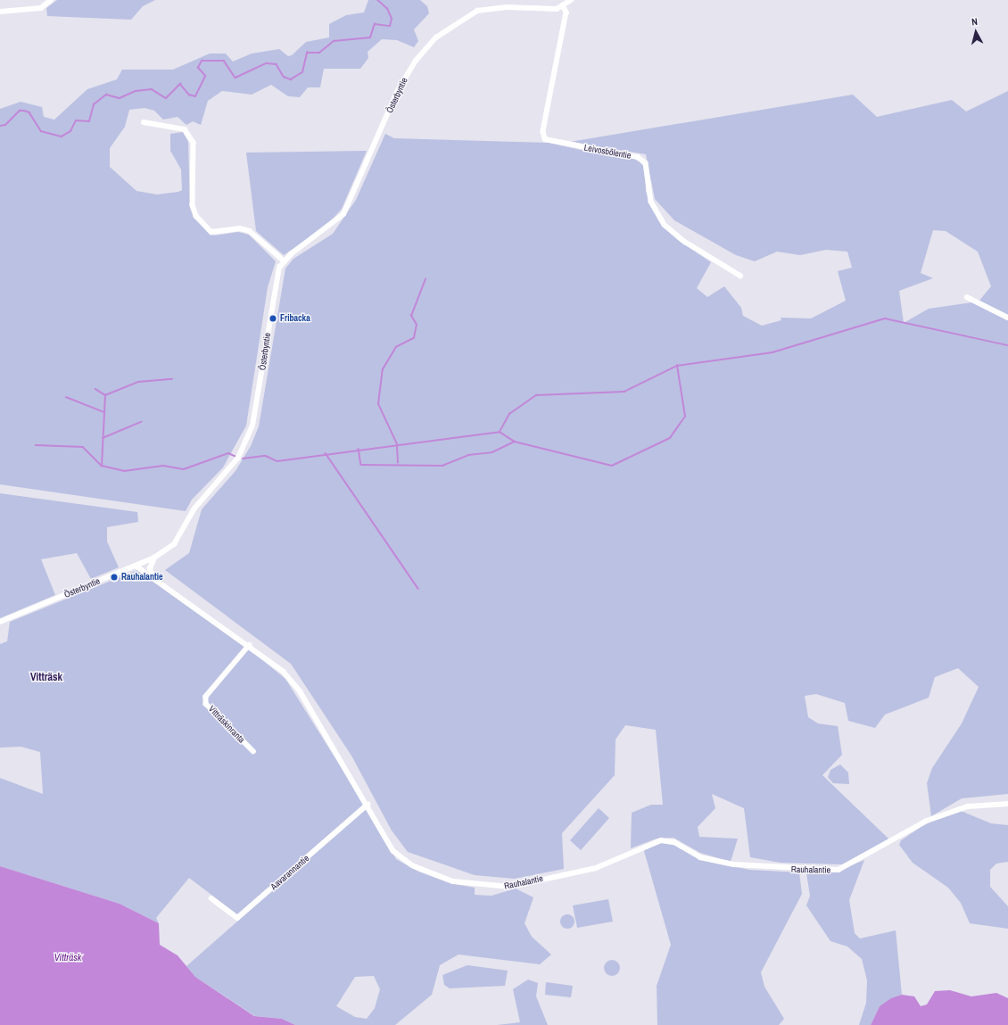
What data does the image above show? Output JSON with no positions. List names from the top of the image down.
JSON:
{
  "streets": {
    "street": [
      "Österbyntie",
      "Leivosbölentie",
      "Vitträskinranta",
      "Rauhalantie",
      "Aavarannantie"
    ]
  },
  "crossings": [
    ["Österbyntie", "Leivosbölentie"],
    ["Österbyntie", "Rauhalantie"],
    ["Vitträskinranta", "Rauhalantie"],
    ["Rauhalantie", "Aavarannantie"]
  ],
  "districts": ["Vitträsk"],
  "water": ["Vitträsk"],
  "places": ["Fribacka", "Rauhalantie"],
  "north": "top"
}
